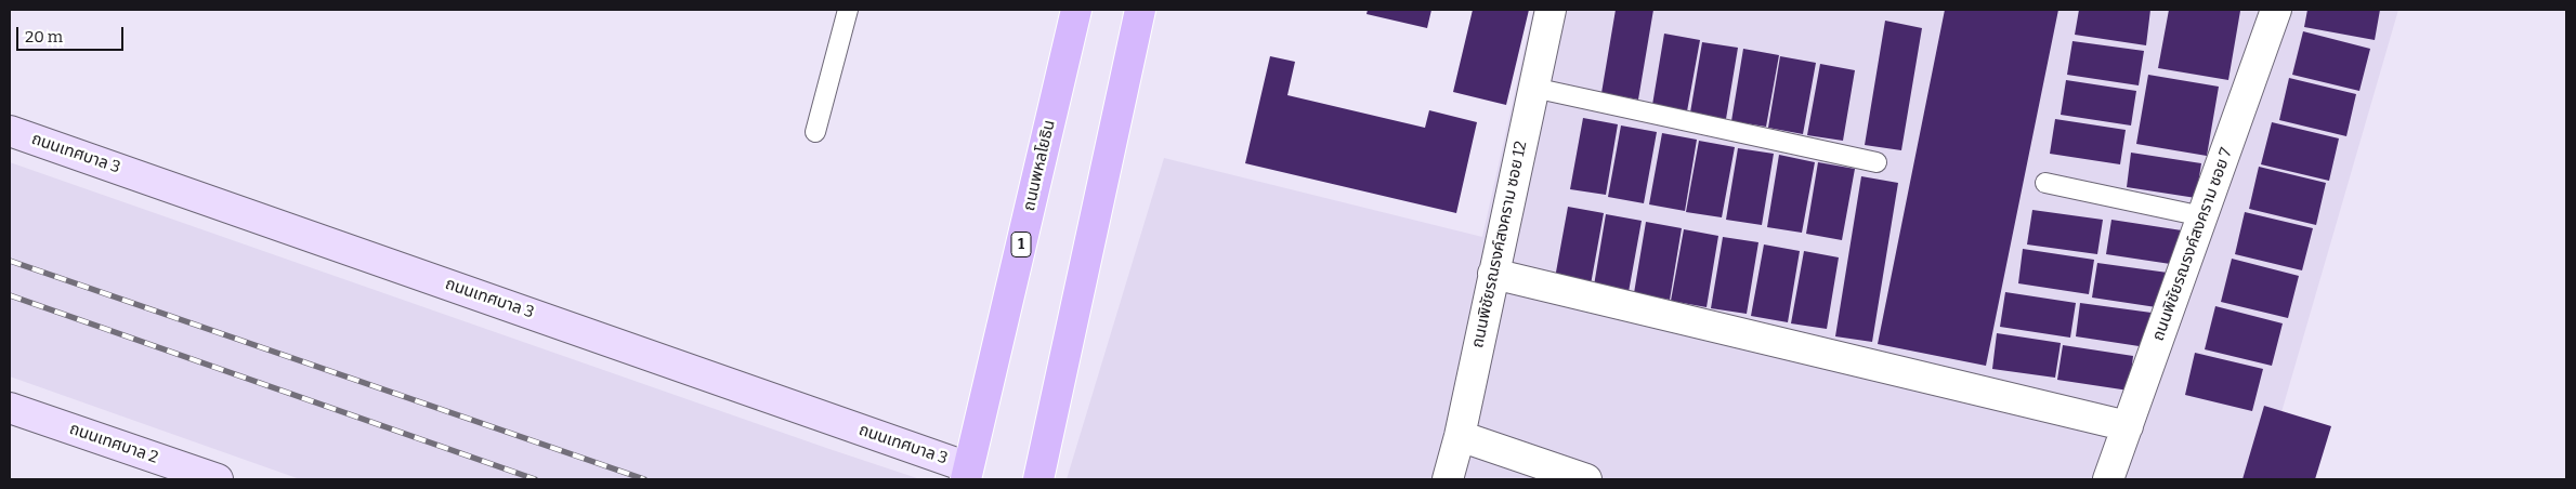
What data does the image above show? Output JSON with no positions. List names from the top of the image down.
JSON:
{
  "streets": {
    "main road": ["ถนนพหลโยธิน", "1"],
    "street": [
      "ถนนเทศบาล 3",
      "ถนนพิชัยรณรงค์สงคราม ซอย 12",
      "ถนนพิชัยรณรงค์สงคราม ซอย 7",
      "ถนนเทศบาล 2"
    ]
  },
  "crossings": [
    ["ถนนเทศบาล 3", "ถนนพหลโยธิน"]
  ],
  "scale_bar": "20 m"
}
